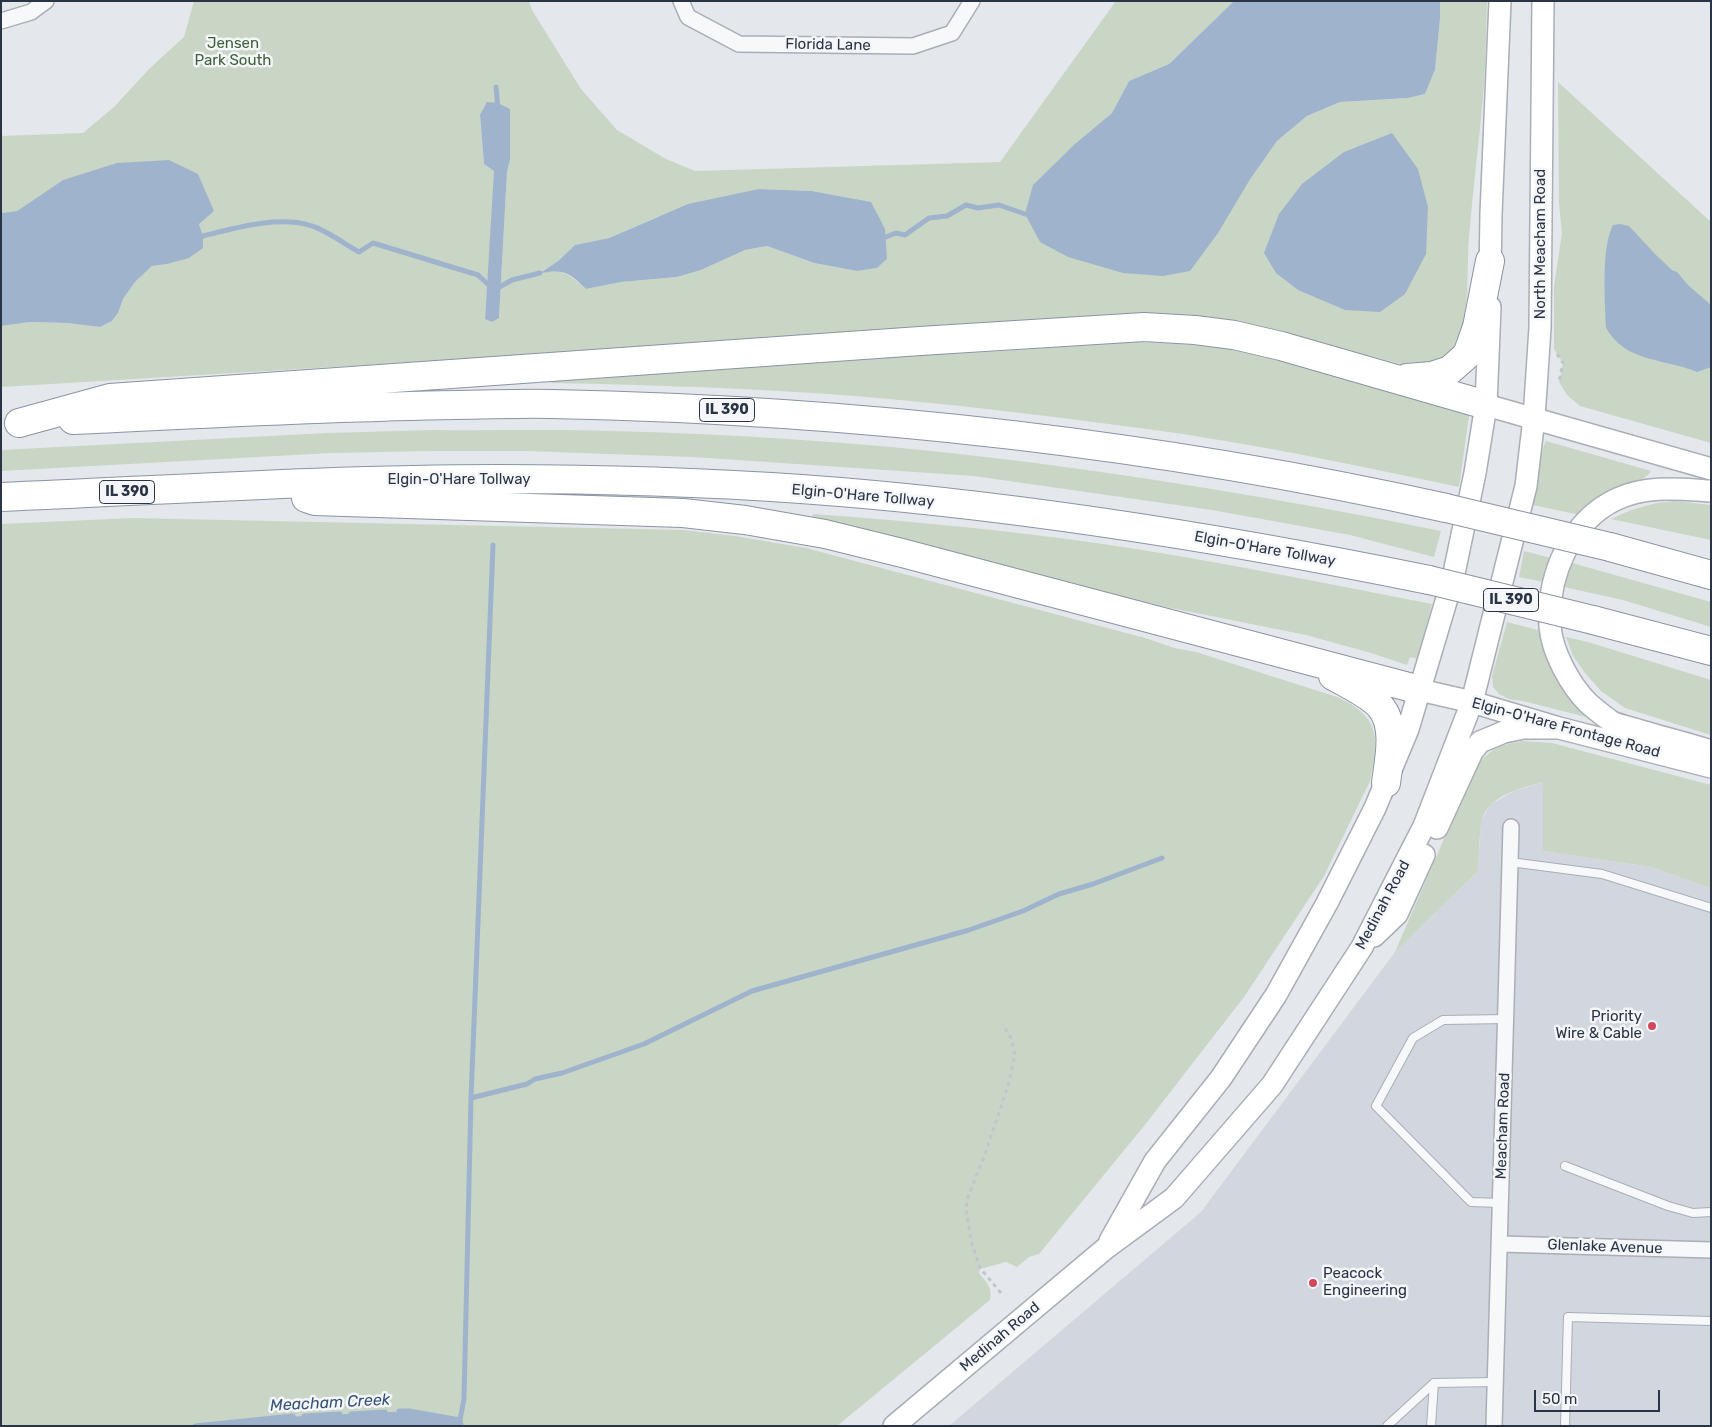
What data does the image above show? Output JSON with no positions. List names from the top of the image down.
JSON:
{
  "streets": {
    "highway": ["IL 390", "Elgin-O'Hare Tollway"],
    "main road": ["North Meacham Road", "Elgin-O'Hare Frontage Road", "Medinah Road"],
    "street": ["Florida Lane", "Meacham Road", "Glenlake Avenue"]
  },
  "crossings": [
    ["North Meacham Road", "Medinah Road"],
    ["Elgin-O'Hare Frontage Road", "Medinah Road"],
    ["Meacham Road", "Glenlake Avenue"]
  ],
  "water": ["Meacham Creek"],
  "parks": ["Jensen Park South"],
  "places": ["Priority Wire & Cable", "Peacock Engineering"],
  "scale_bar": "50 m"
}
